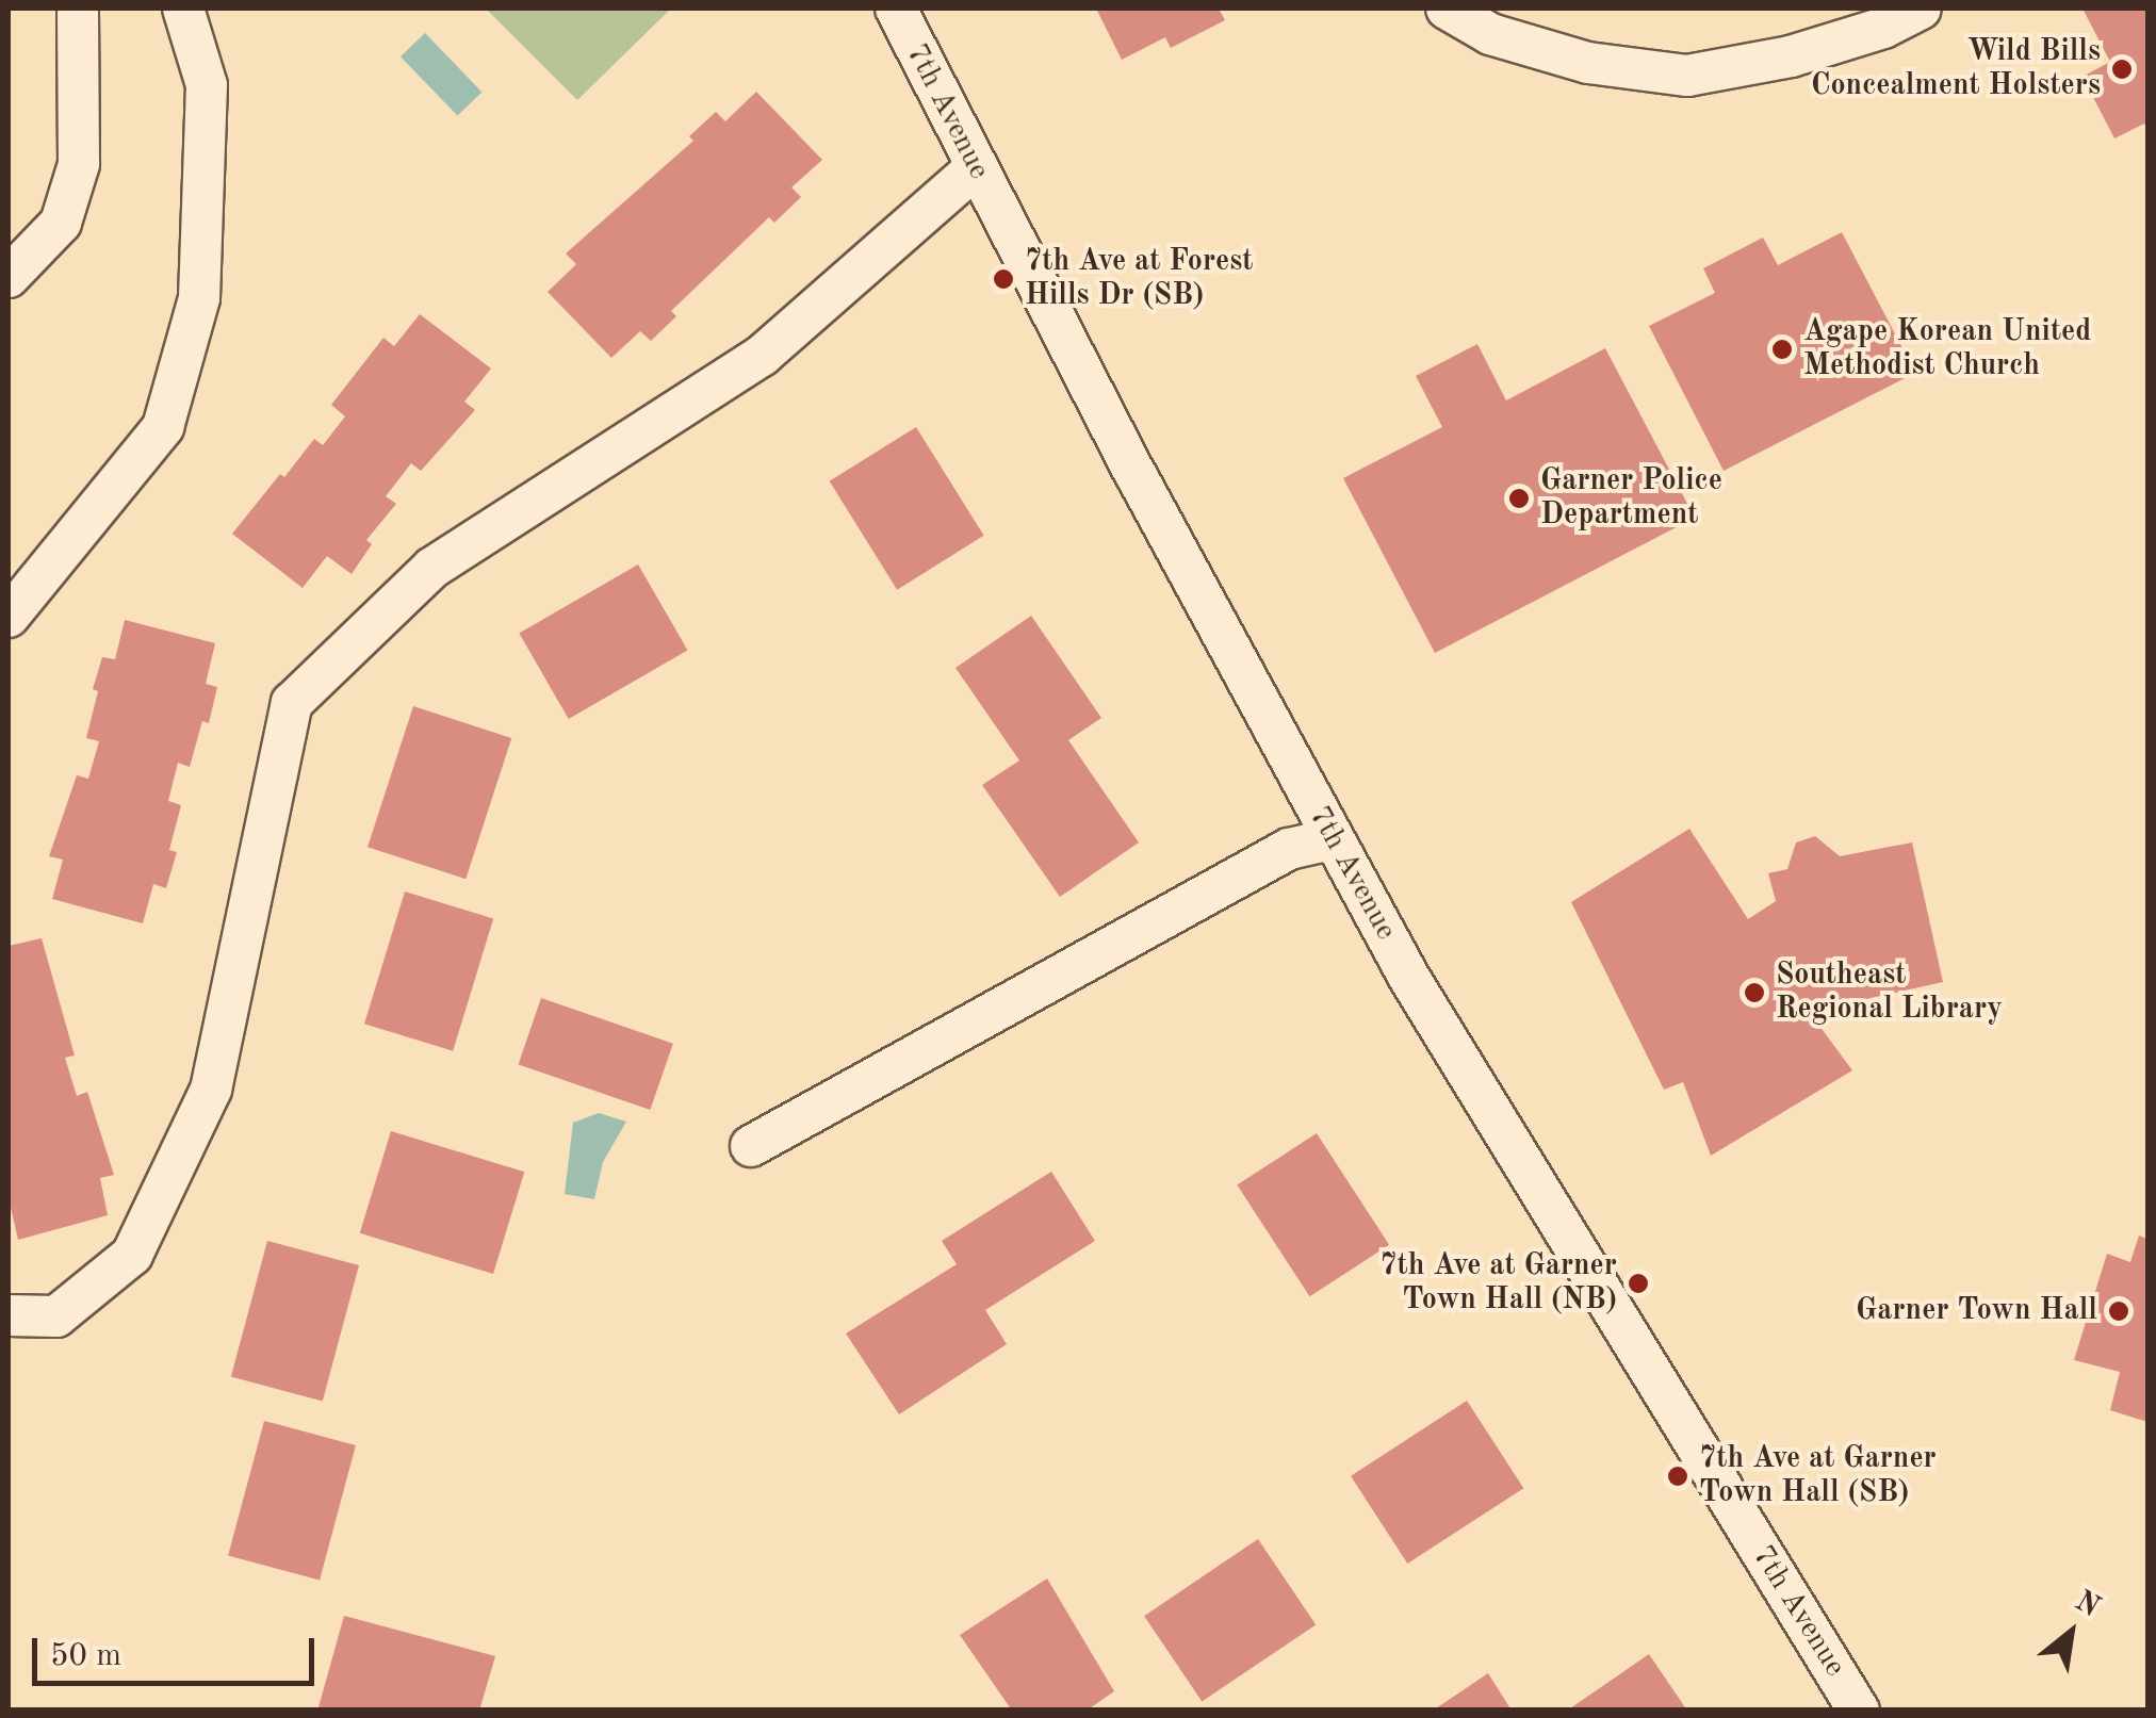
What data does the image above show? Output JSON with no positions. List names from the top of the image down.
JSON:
{
  "streets": {
    "street": ["7th Avenue"]
  },
  "places": [
    "Wild Bills Concealment Holsters",
    "7th Ave at Forest Hills Dr (SB)",
    "Agape Korean United Methodist Church",
    "Garner Police Department",
    "Southeast Regional Library",
    "7th Ave at Garner Town Hall (NB)",
    "Garner Town Hall",
    "7th Ave at Garner Town Hall (SB)"
  ],
  "scale_bar": "50 m",
  "north": "top right"
}
